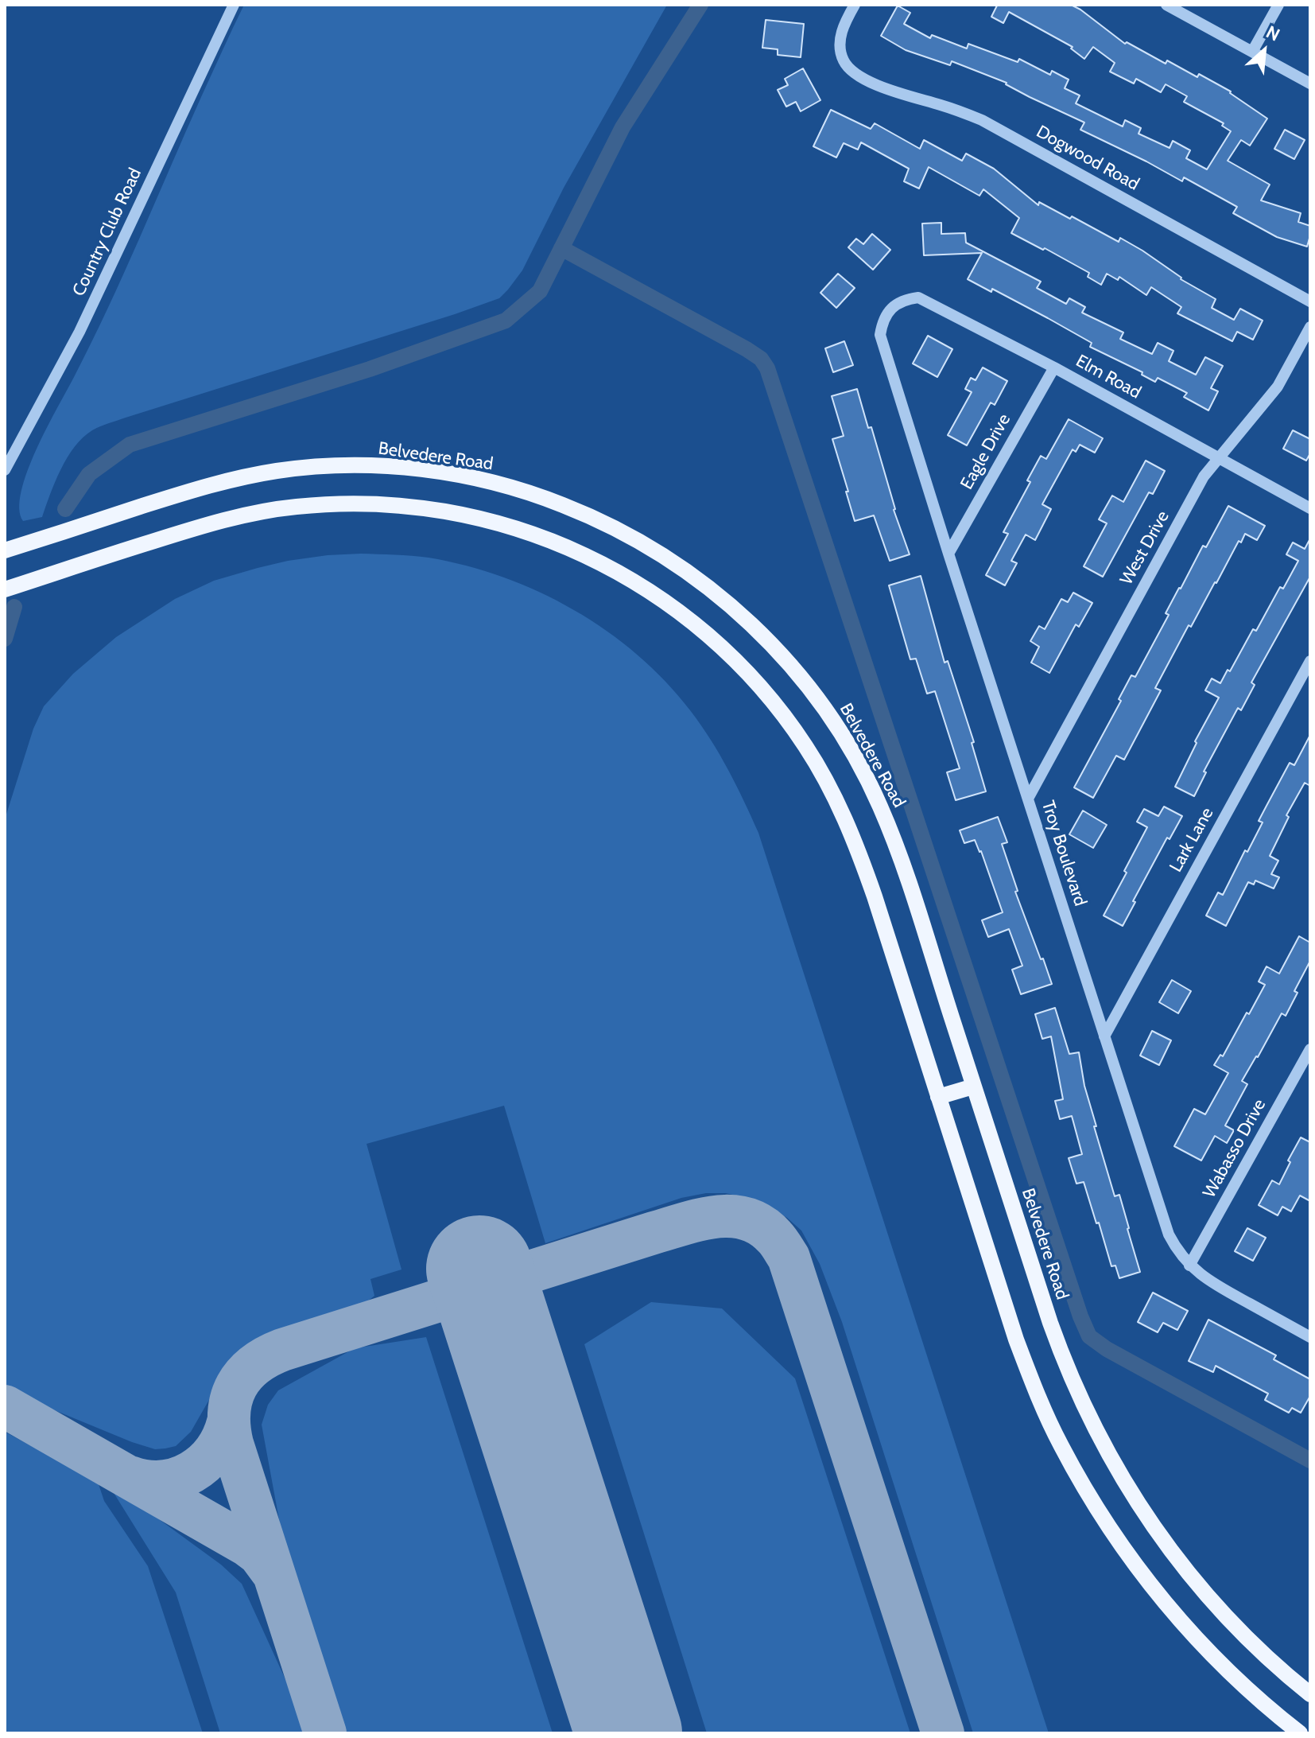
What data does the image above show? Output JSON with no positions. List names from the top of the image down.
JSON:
{
  "streets": {
    "main road": ["Belvedere Road"],
    "street": [
      "Dogwood Road",
      "Country Club Road",
      "Elm Road",
      "Eagle Drive",
      "West Drive",
      "Lark Lane",
      "Troy Boulevard",
      "Wabasso Drive"
    ]
  },
  "crossings": [
    ["Elm Road", "Eagle Drive"],
    ["Elm Road", "West Drive"],
    ["Elm Road", "Troy Boulevard"],
    ["Eagle Drive", "Troy Boulevard"],
    ["West Drive", "Troy Boulevard"],
    ["Lark Lane", "Troy Boulevard"],
    ["Troy Boulevard", "Wabasso Drive"]
  ],
  "north": "top right"
}
